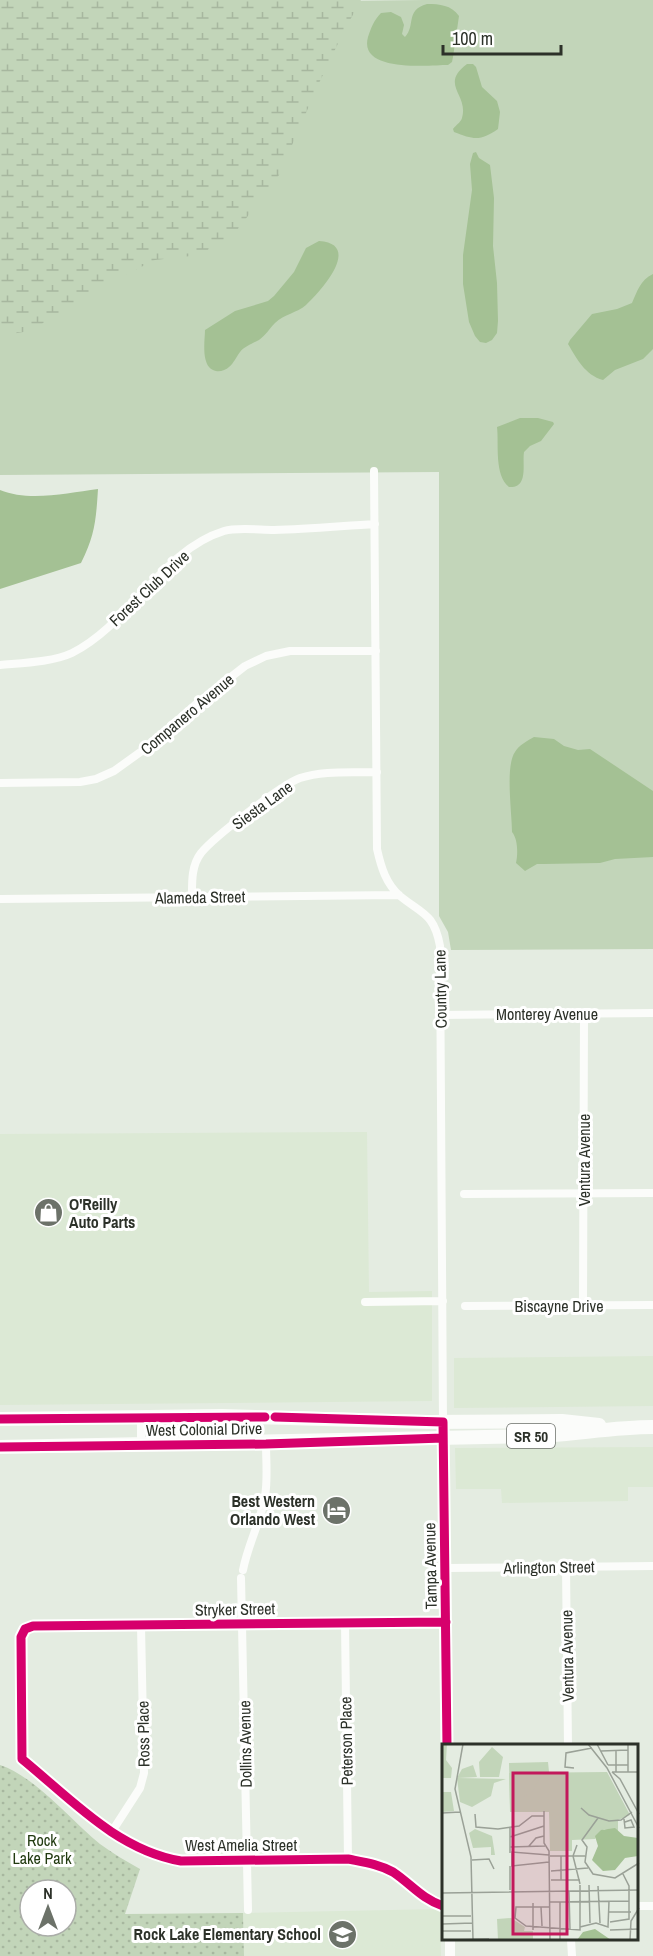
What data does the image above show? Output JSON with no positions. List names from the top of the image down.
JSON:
{
  "streets": {
    "highway": ["West Colonial Drive", "SR 50"],
    "street": [
      "Forest Club Drive",
      "Companero Avenue",
      "Siesta Lane",
      "Alameda Street",
      "Country Lane",
      "Monterey Avenue",
      "Ventura Avenue",
      "Biscayne Drive",
      "Tampa Avenue",
      "Arlington Street",
      "Stryker Street",
      "Ross Place",
      "Peterson Place",
      "Dollins Avenue",
      "West Amelia Street"
    ]
  },
  "crossings": [
    ["Forest Club Drive", "Country Lane"],
    ["Companero Avenue", "Country Lane"],
    ["Siesta Lane", "Alameda Street"],
    ["Siesta Lane", "Country Lane"],
    ["Alameda Street", "Country Lane"],
    ["Country Lane", "Monterey Avenue"],
    ["Country Lane", "West Colonial Drive"],
    ["Country Lane", "Tampa Avenue"],
    ["Monterey Avenue", "Ventura Avenue"],
    ["Ventura Avenue", "Biscayne Drive"],
    ["Ventura Avenue", "Arlington Street"],
    ["West Colonial Drive", "Tampa Avenue"],
    ["West Colonial Drive", "Dollins Avenue"],
    ["Tampa Avenue", "Arlington Street"],
    ["Tampa Avenue", "Stryker Street"],
    ["Stryker Street", "Ross Place"],
    ["Stryker Street", "Peterson Place"],
    ["Stryker Street", "Dollins Avenue"],
    ["Stryker Street", "West Amelia Street"],
    ["Ross Place", "West Amelia Street"],
    ["Peterson Place", "West Amelia Street"],
    ["Dollins Avenue", "West Amelia Street"]
  ],
  "parks": ["Rock Lake Park"],
  "places": {
    "shop": ["O'Reilly Auto Parts"],
    "hotel": ["Best Western Orlando West"],
    "school or university": ["Rock Lake Elementary School"]
  },
  "scale_bar": "100 m",
  "north": "top"
}
